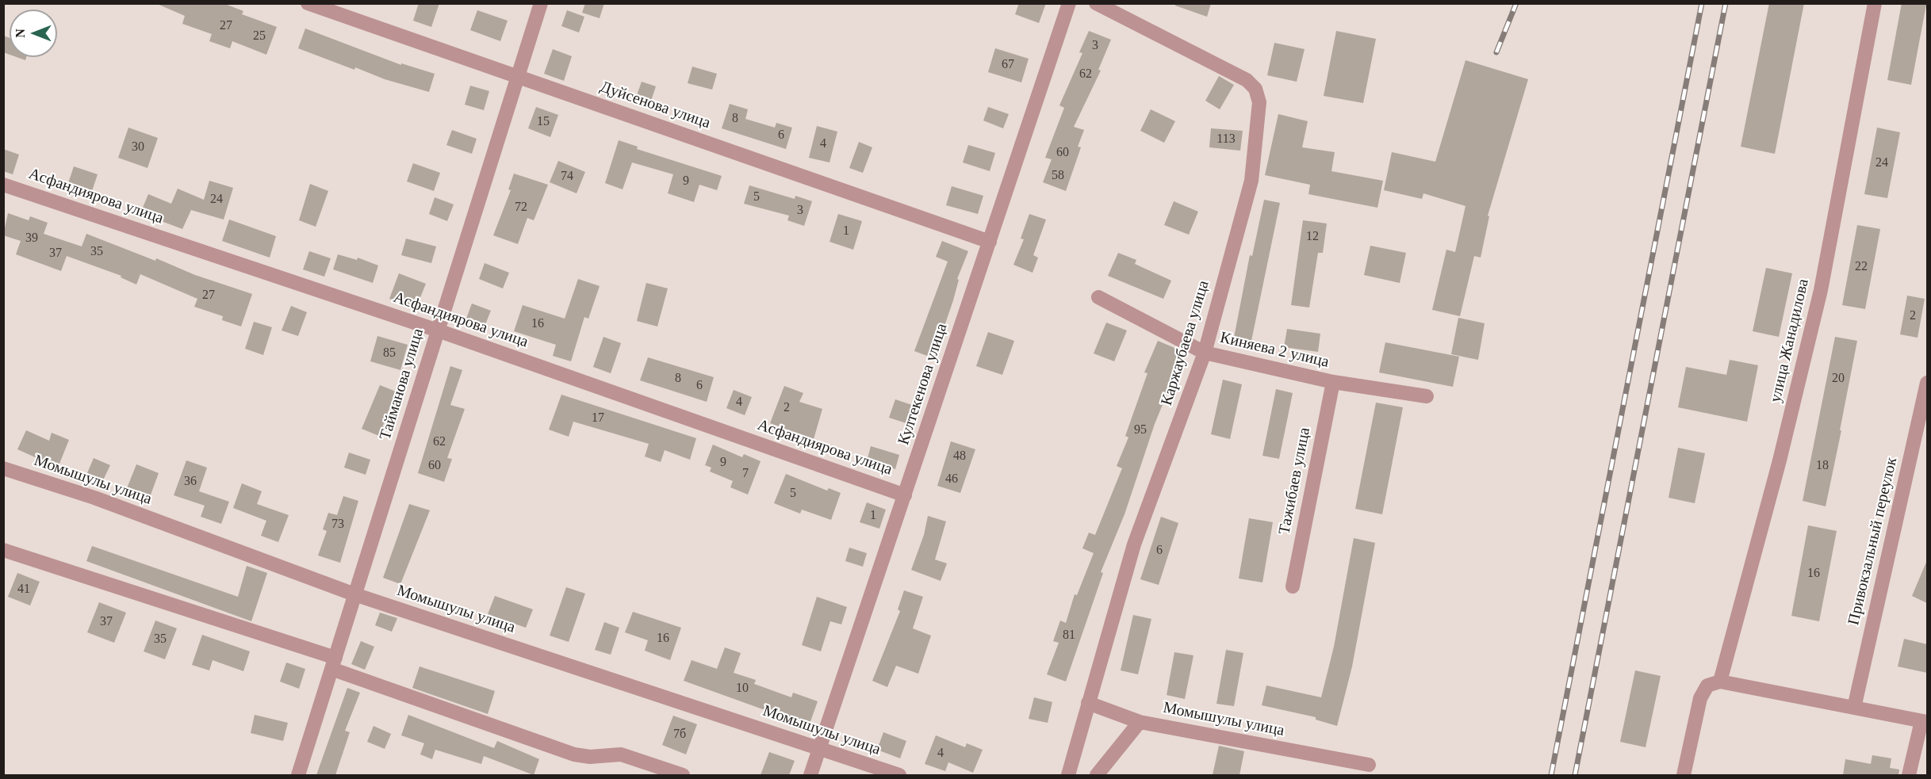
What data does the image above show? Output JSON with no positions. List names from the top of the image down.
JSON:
{
  "streets": {
    "street": [
      "Дуйсенова улица",
      "Асфандиярова улица",
      "улица Жанадилова",
      "Каржаубаева улица",
      "Киняева 2 улица",
      "Тайманова улица",
      "Култекенова улица",
      "Момышулы улица",
      "Тажибаев улица",
      "Привокзальный переулок"
    ]
  },
  "crossings": [
    ["Дуйсенова улица", "Тайманова улица"],
    ["Дуйсенова улица", "Култекенова улица"],
    ["Асфандиярова улица", "Тайманова улица"],
    ["Асфандиярова улица", "Култекенова улица"],
    ["Каржаубаева улица", "Киняева 2 улица"],
    ["Киняева 2 улица", "Тажибаев улица"],
    ["Тайманова улица", "Момышулы улица"],
    ["Култекенова улица", "Момышулы улица"]
  ],
  "house_numbers": [
    "27",
    "25",
    "3",
    "67",
    "62",
    "8",
    "15",
    "6",
    "113",
    "4",
    "30",
    "60",
    "24",
    "58",
    "74",
    "9",
    "5",
    "24",
    "72",
    "3",
    "1",
    "12",
    "39",
    "35",
    "37",
    "22",
    "27",
    "2",
    "16",
    "85",
    "8",
    "20",
    "6",
    "4",
    "2",
    "17",
    "95",
    "62",
    "48",
    "9",
    "60",
    "18",
    "7",
    "46",
    "36",
    "5",
    "1",
    "73",
    "6",
    "16",
    "41",
    "37",
    "81",
    "16",
    "35",
    "10",
    "7б",
    "4"
  ],
  "north": "left"
}
